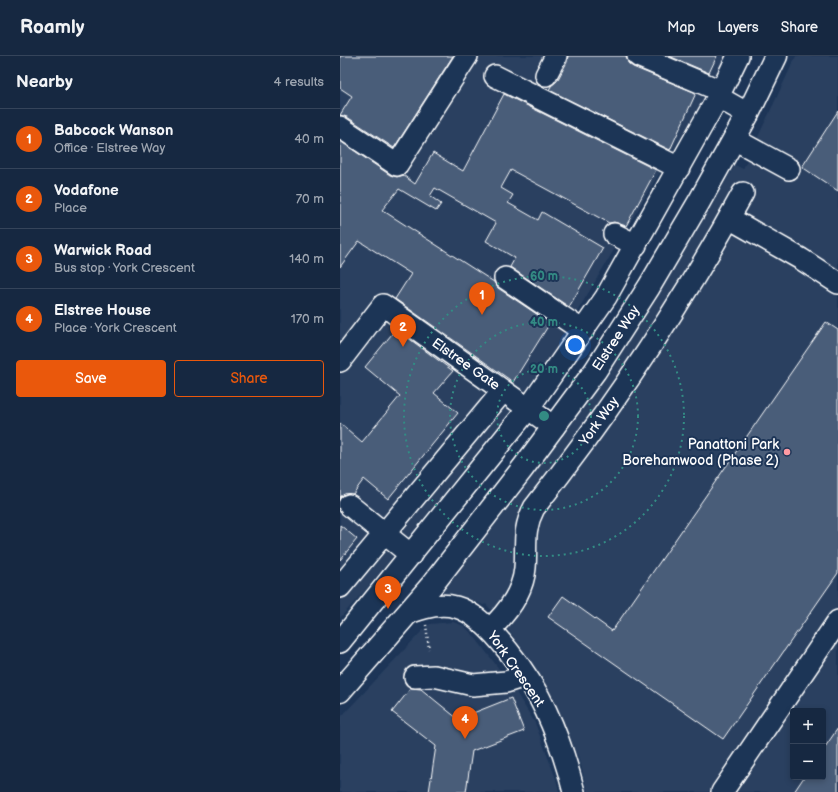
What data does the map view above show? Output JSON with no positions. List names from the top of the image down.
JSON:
{
  "streets": {
    "main road": ["Elstree Way"],
    "street": ["Elstree Gate", "York Way", "York Crescent"]
  },
  "crossings": [
    ["Elstree Way", "Elstree Gate"],
    ["Elstree Way", "York Crescent"],
    ["York Way", "York Crescent"]
  ],
  "places": ["Panattoni Park Borehamwood (Phase 2)"],
  "page": {
    "header": "Roamly",
    "nav": ["Map", "Layers", "Share"],
    "heading": ["Nearby", "4 results"],
    "list": [
      {
        "mark": "1",
        "name": "Babcock Wanson",
        "note": "Office · Elstree Way",
        "value": "40 m"
      },
      {
        "mark": "2",
        "name": "Vodafone",
        "note": "Place",
        "value": "70 m"
      },
      {
        "mark": "3",
        "name": "Warwick Road",
        "note": "Bus stop · York Crescent",
        "value": "140 m"
      },
      {
        "mark": "4",
        "name": "Elstree House",
        "note": "Place · York Crescent",
        "value": "170 m"
      }
    ],
    "pins": [
      "1",
      "2",
      "3",
      "4"
    ],
    "buttons": ["Save", "Share"],
    "map_buttons": ["+", "−"]
  },
  "rings": ["60 m", "40 m", "20 m"]
}
